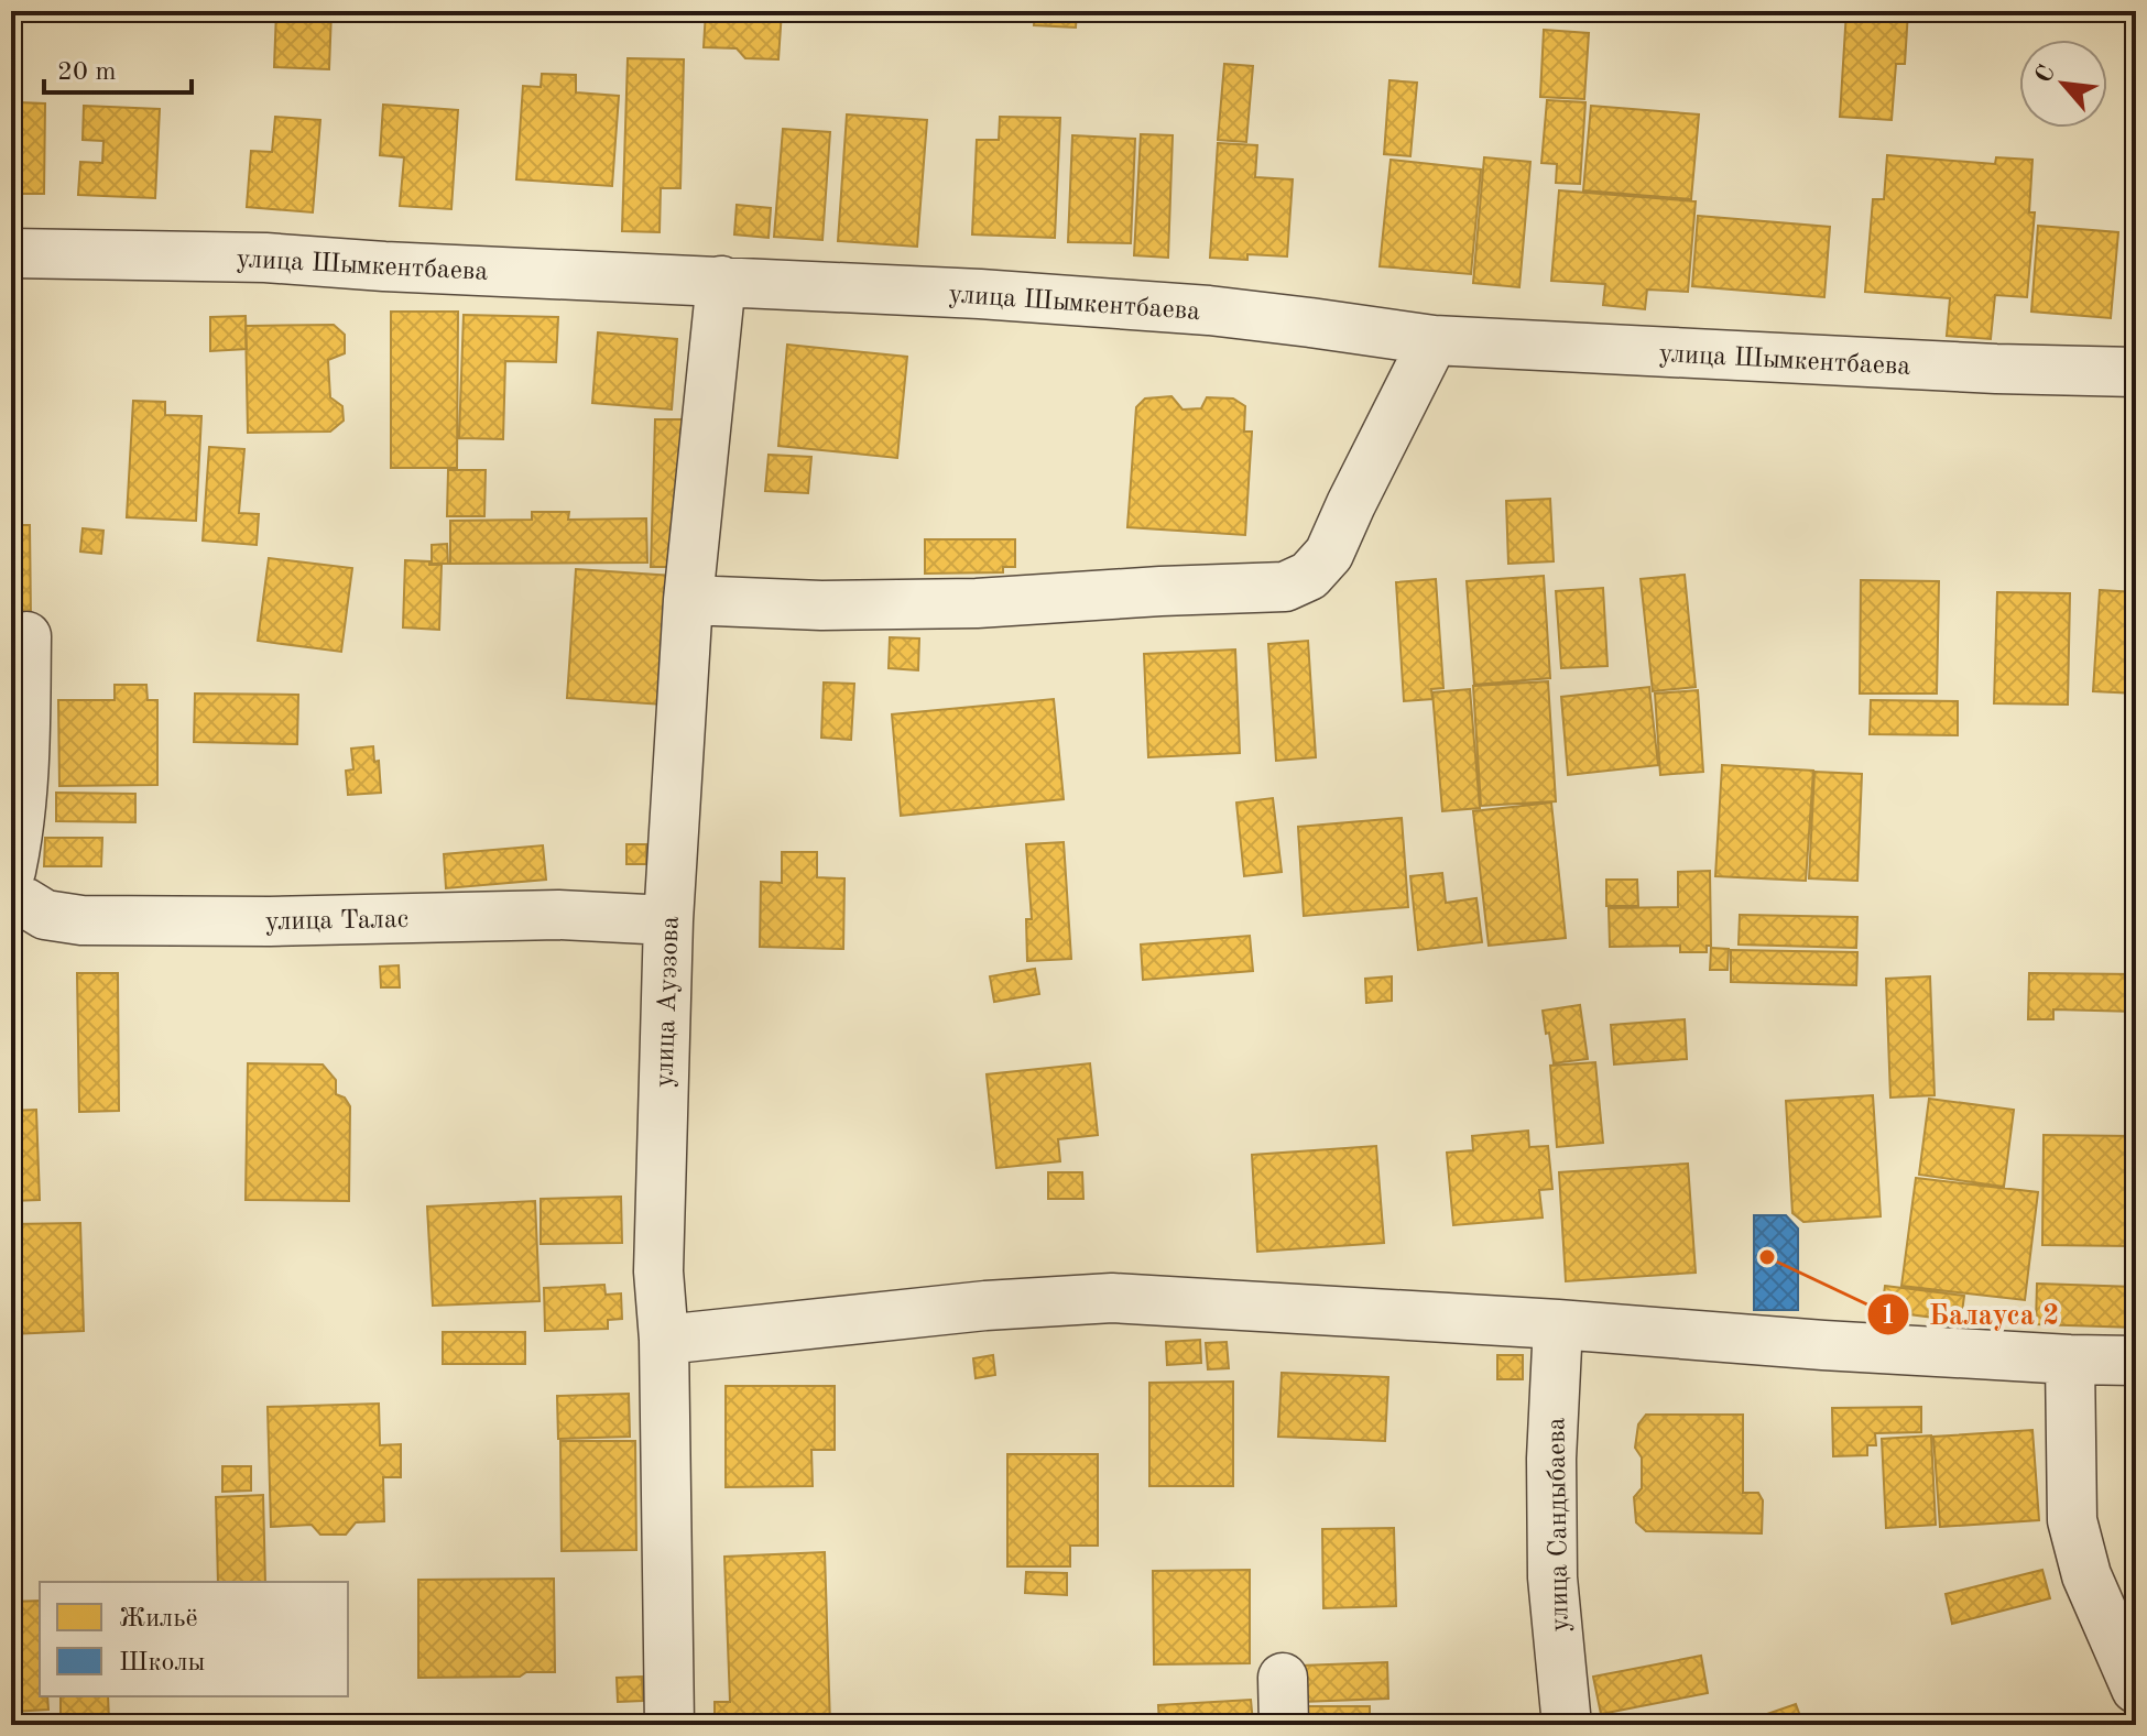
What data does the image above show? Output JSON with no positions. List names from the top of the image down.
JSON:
{
  "streets": {
    "street": [
      "улица Шымкентбаева",
      "улица Талас",
      "улица Ауэзова",
      "улица Сандыбаева"
    ]
  },
  "crossings": [
    ["улица Шымкентбаева", "улица Ауэзова"],
    ["улица Талас", "улица Ауэзова"]
  ],
  "places": ["Балауса 2"],
  "legend": ["Жильё", "Школы"],
  "scale_bar": "20 m",
  "north": "top left"
}
